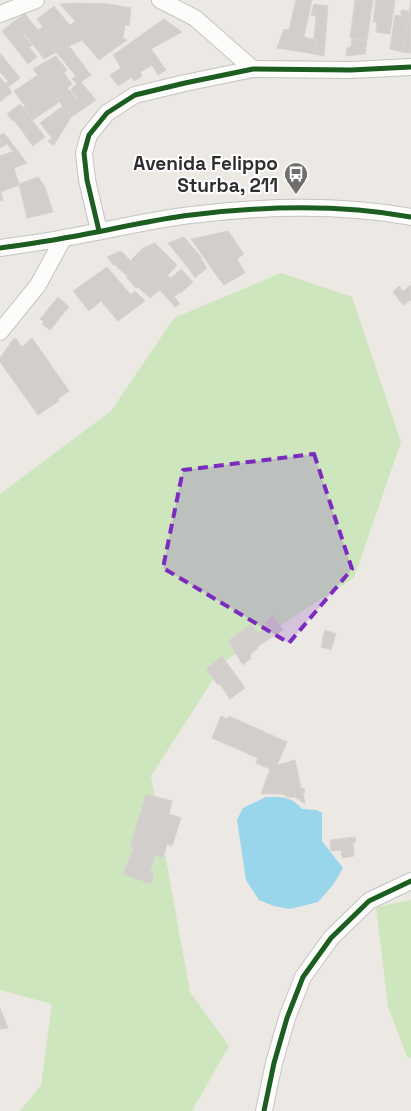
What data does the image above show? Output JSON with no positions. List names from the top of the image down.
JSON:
{
  "places": {
    "bus stop": ["Avenida Felippo Sturba, 211"]
  }
}
